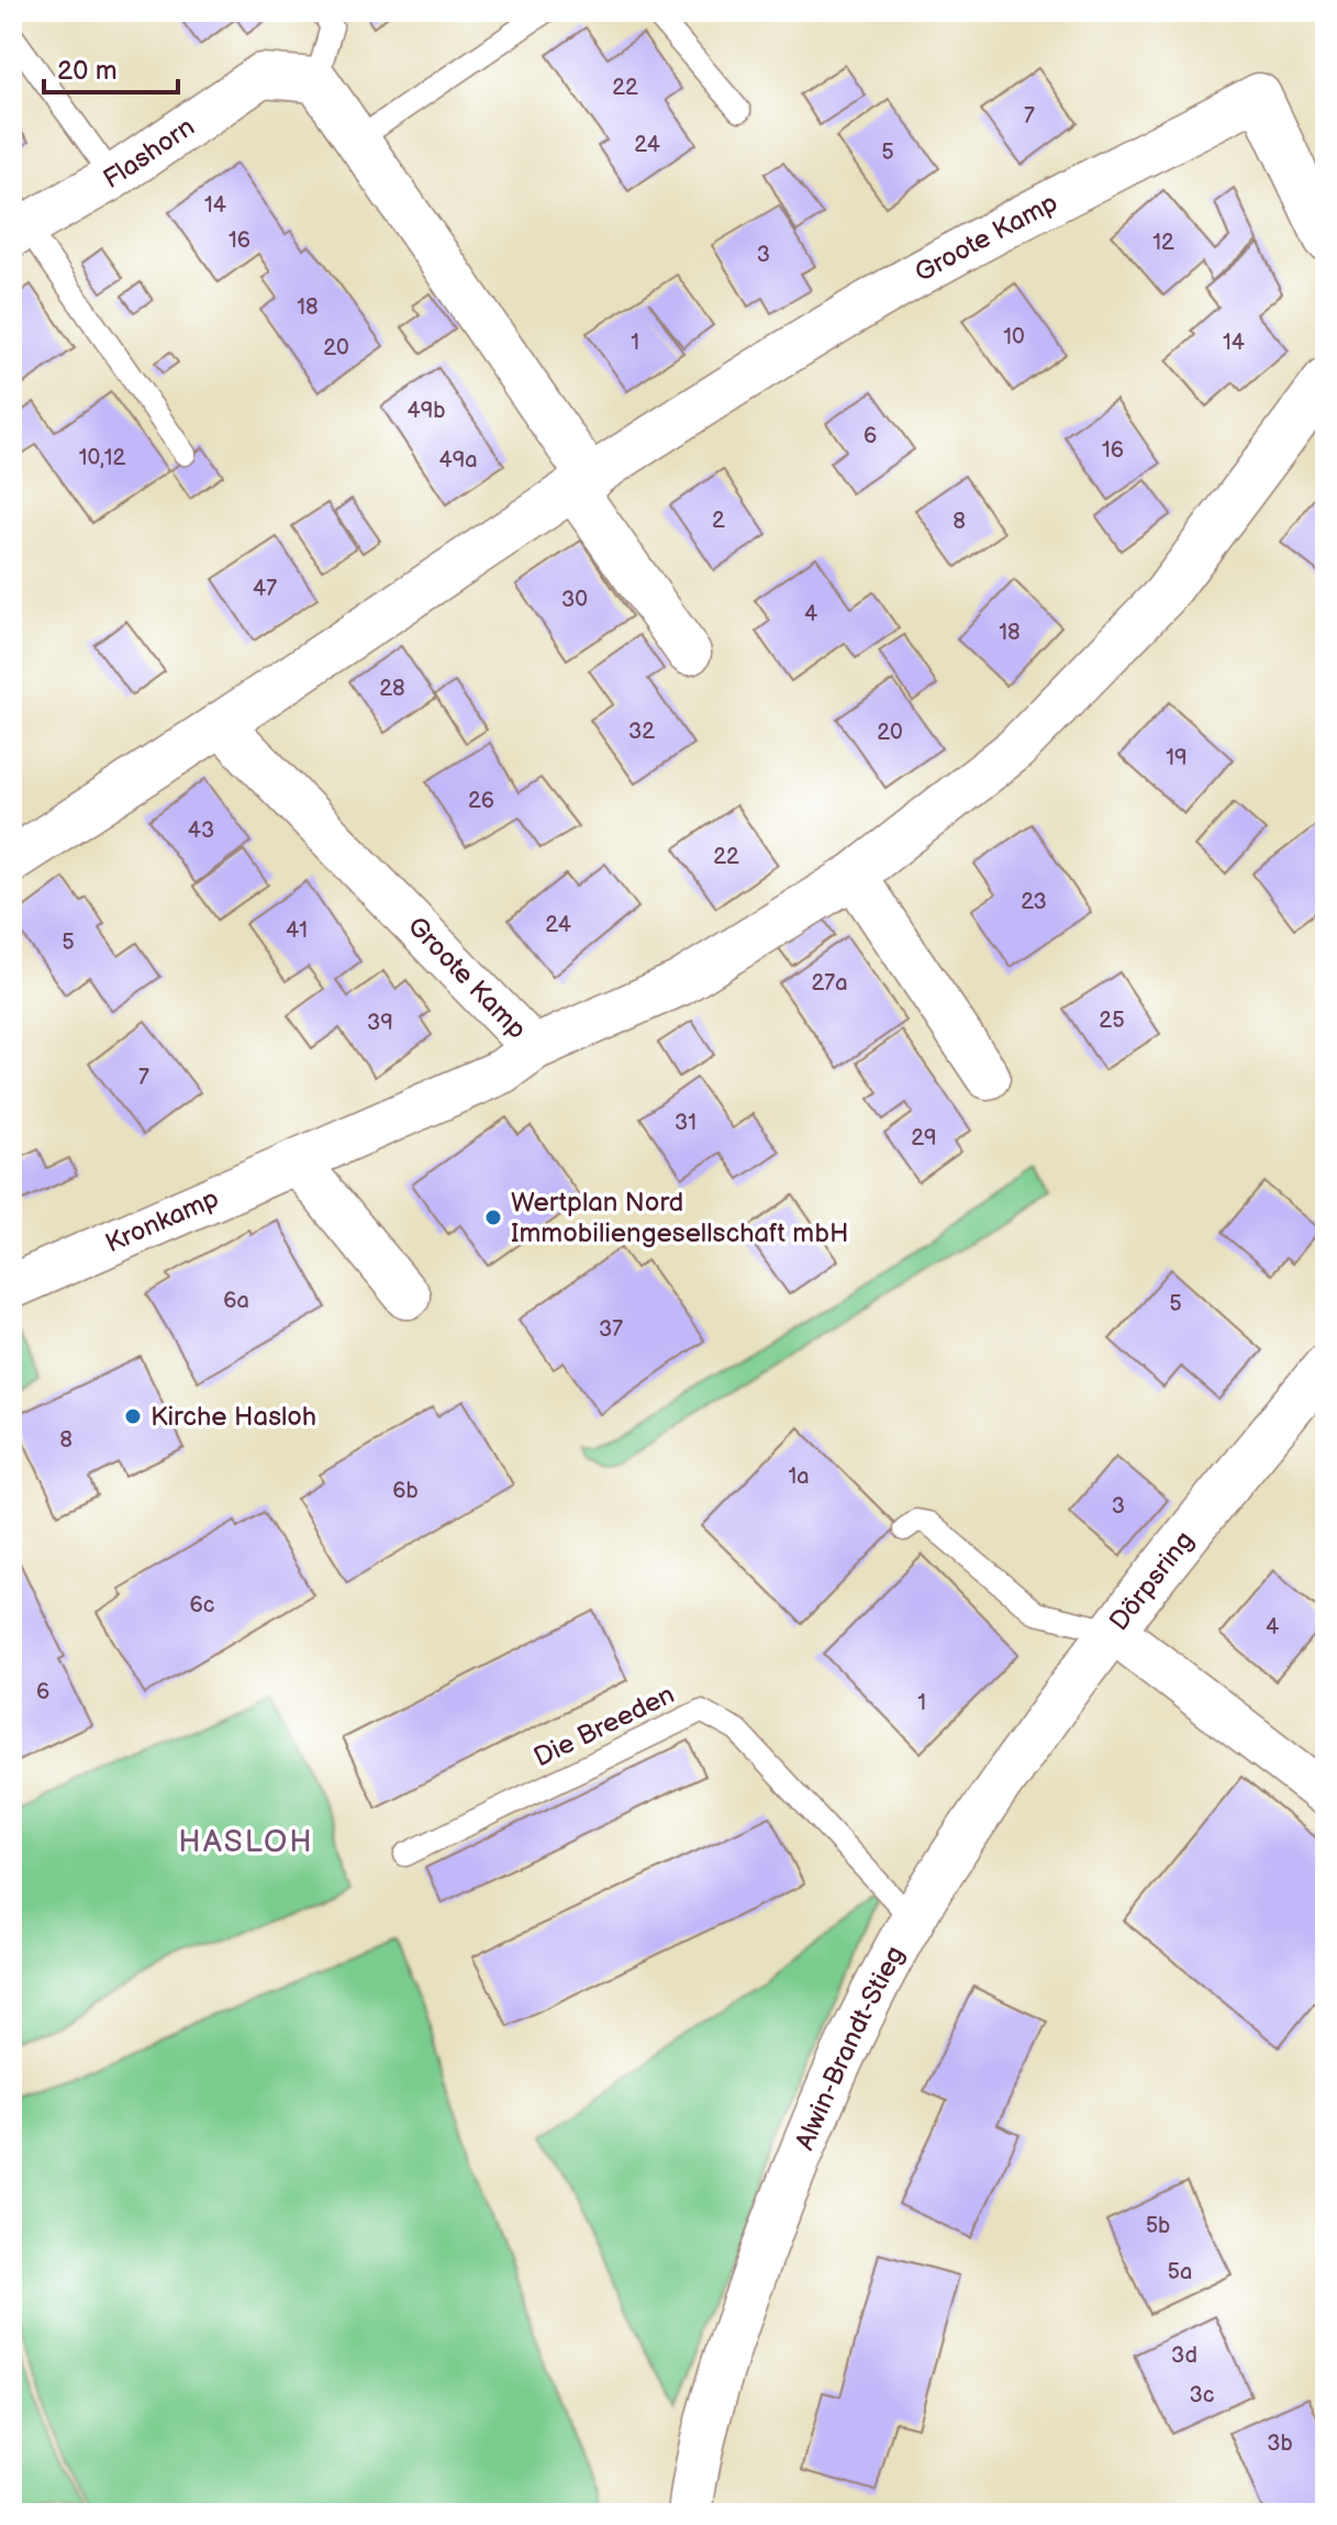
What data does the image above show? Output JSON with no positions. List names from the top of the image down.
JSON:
{
  "streets": {
    "street": [
      "Flashorn",
      "Groote Kamp",
      "Kronkamp",
      "Dörpsring",
      "Alwin-Brandt-Stieg"
    ],
    "lane": ["Die Breeden"]
  },
  "crossings": [
    ["Groote Kamp", "Kronkamp"],
    ["Dörpsring", "Alwin-Brandt-Stieg"],
    ["Die Breeden", "Alwin-Brandt-Stieg"]
  ],
  "districts": ["HASLOH"],
  "places": ["Wertplan Nord Immobiliengesellschaft mbH", "Kirche Hasloh"],
  "house_numbers": [
    "22",
    "7",
    "24",
    "5",
    "14",
    "16",
    "12",
    "3",
    "18",
    "10",
    "1",
    "14",
    "20",
    "49b",
    "6",
    "16",
    "10,12",
    "49a",
    "2",
    "8",
    "47",
    "30",
    "4",
    "18",
    "28",
    "32",
    "20",
    "19",
    "26",
    "43",
    "22",
    "23",
    "24",
    "41",
    "5",
    "27a",
    "25",
    "39",
    "7",
    "31",
    "29",
    "6a",
    "5",
    "37",
    "8",
    "1a",
    "6b",
    "3",
    "6c",
    "4",
    "6",
    "1",
    "5b",
    "5a",
    "3d",
    "3c",
    "3b"
  ],
  "scale_bar": "20 m"
}
